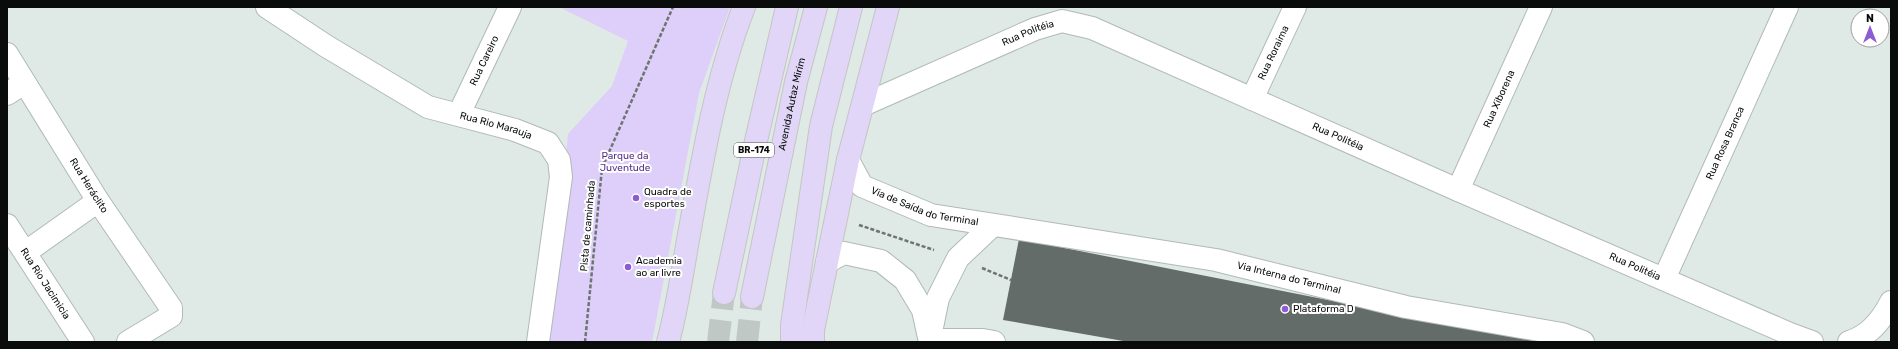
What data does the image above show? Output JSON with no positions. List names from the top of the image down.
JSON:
{
  "streets": {
    "main road": ["Avenida Autaz Mirim", "BR-174"],
    "street": [
      "Rua Politéia",
      "Rua Roraima",
      "Rua Careiro",
      "Rua Xiborena",
      "Rua Rio Marauja",
      "Rua Rosa Branca",
      "Rua Heráclito",
      "Via de Saída do Terminal",
      "Via Interna do Terminal",
      "Rua Rio Jacimicia"
    ],
    "path": ["Pista de caminhada"]
  },
  "crossings": [
    ["Rua Politéia", "Rua Roraima"],
    ["Rua Politéia", "Rua Xiborena"],
    ["Rua Politéia", "Rua Rosa Branca"],
    ["Rua Careiro", "Rua Rio Marauja"],
    ["Via de Saída do Terminal", "Via Interna do Terminal"]
  ],
  "parks": ["Parque da Juventude"],
  "places": ["Quadra de esportes", "Academia ao ar livre", "Plataforma D"],
  "north": "top"
}
